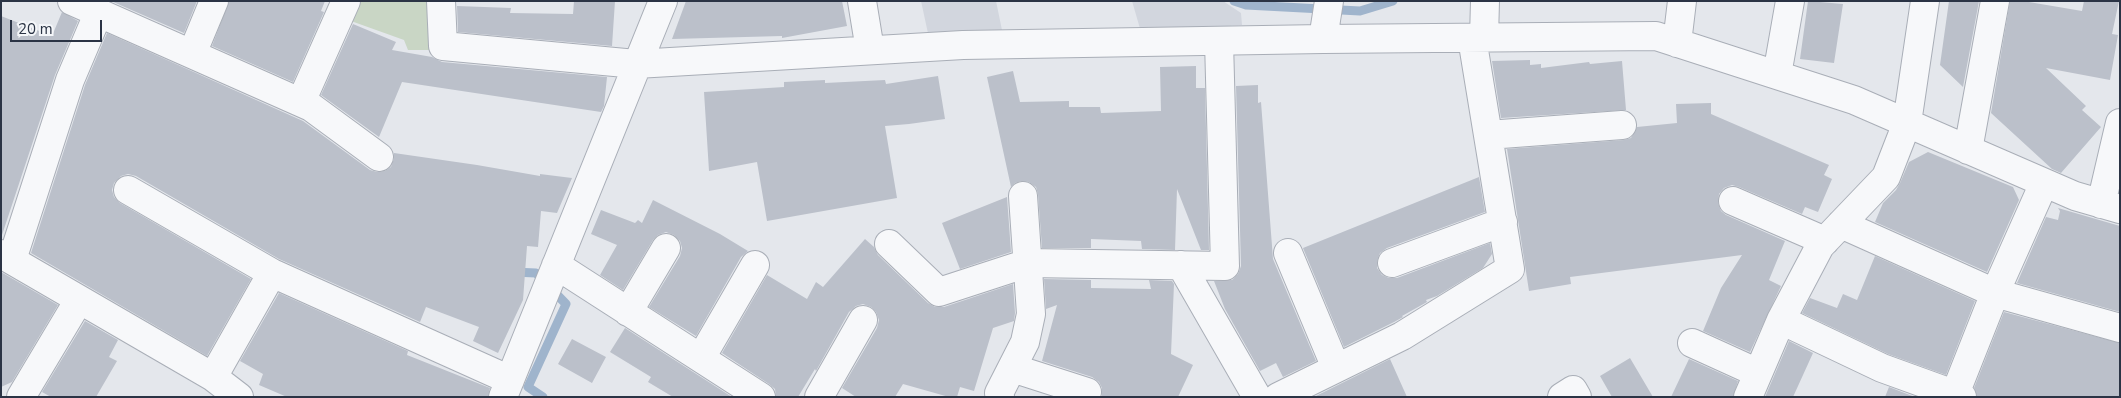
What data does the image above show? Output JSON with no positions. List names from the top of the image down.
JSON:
{
  "scale_bar": "20 m"
}
